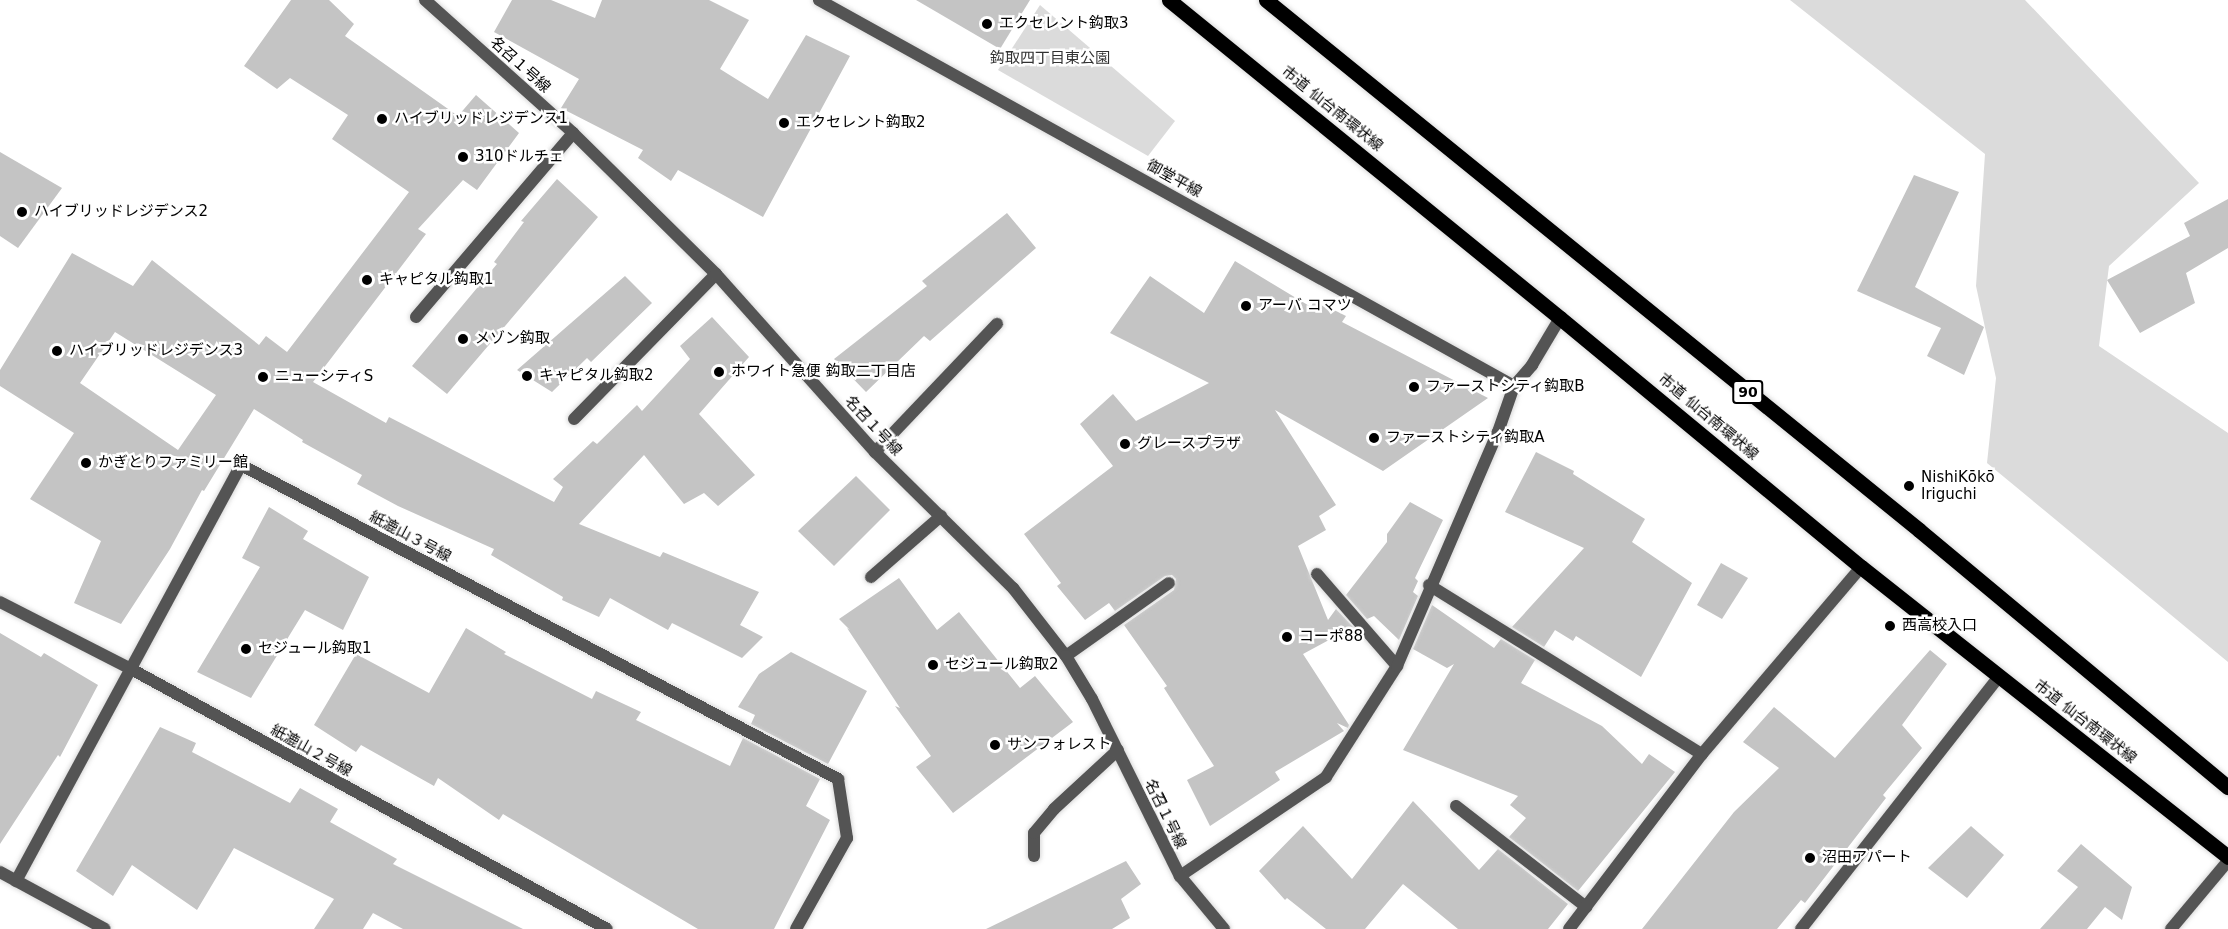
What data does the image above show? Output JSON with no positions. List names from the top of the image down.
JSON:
{
  "streets": {
    "main road": ["市道 仙台南環状線", "90"],
    "street": [
      "名召１号線",
      "御堂平線",
      "紙漉山３号線",
      "紙漉山２号線"
    ]
  },
  "crossings": [
    ["紙漉山３号線", "紙漉山２号線"]
  ],
  "parks": ["鈎取四丁目東公園"],
  "places": [
    "エクセレント鈎取3",
    "ハイブリッドレジデンス1",
    "エクセレント鈎取2",
    "310ドルチェ",
    "ハイブリッドレジデンス2",
    "キャピタル鈎取1",
    "アーバ コマツ",
    "メゾン鈎取",
    "ハイブリッドレジデンス3",
    "ホワイト急便 鈎取二丁目店",
    "キャピタル鈎取2",
    "ニューシティS",
    "ファーストシティ鈎取B",
    "ファーストシティ鈎取A",
    "グレースプラザ",
    "かぎとりファミリー館",
    "NishiKōkō Iriguchi",
    "西高校入口",
    "コーポ88",
    "セジュール鈎取1",
    "セジュール鈎取2",
    "サンフォレスト",
    "沼田アパート"
  ]
}
